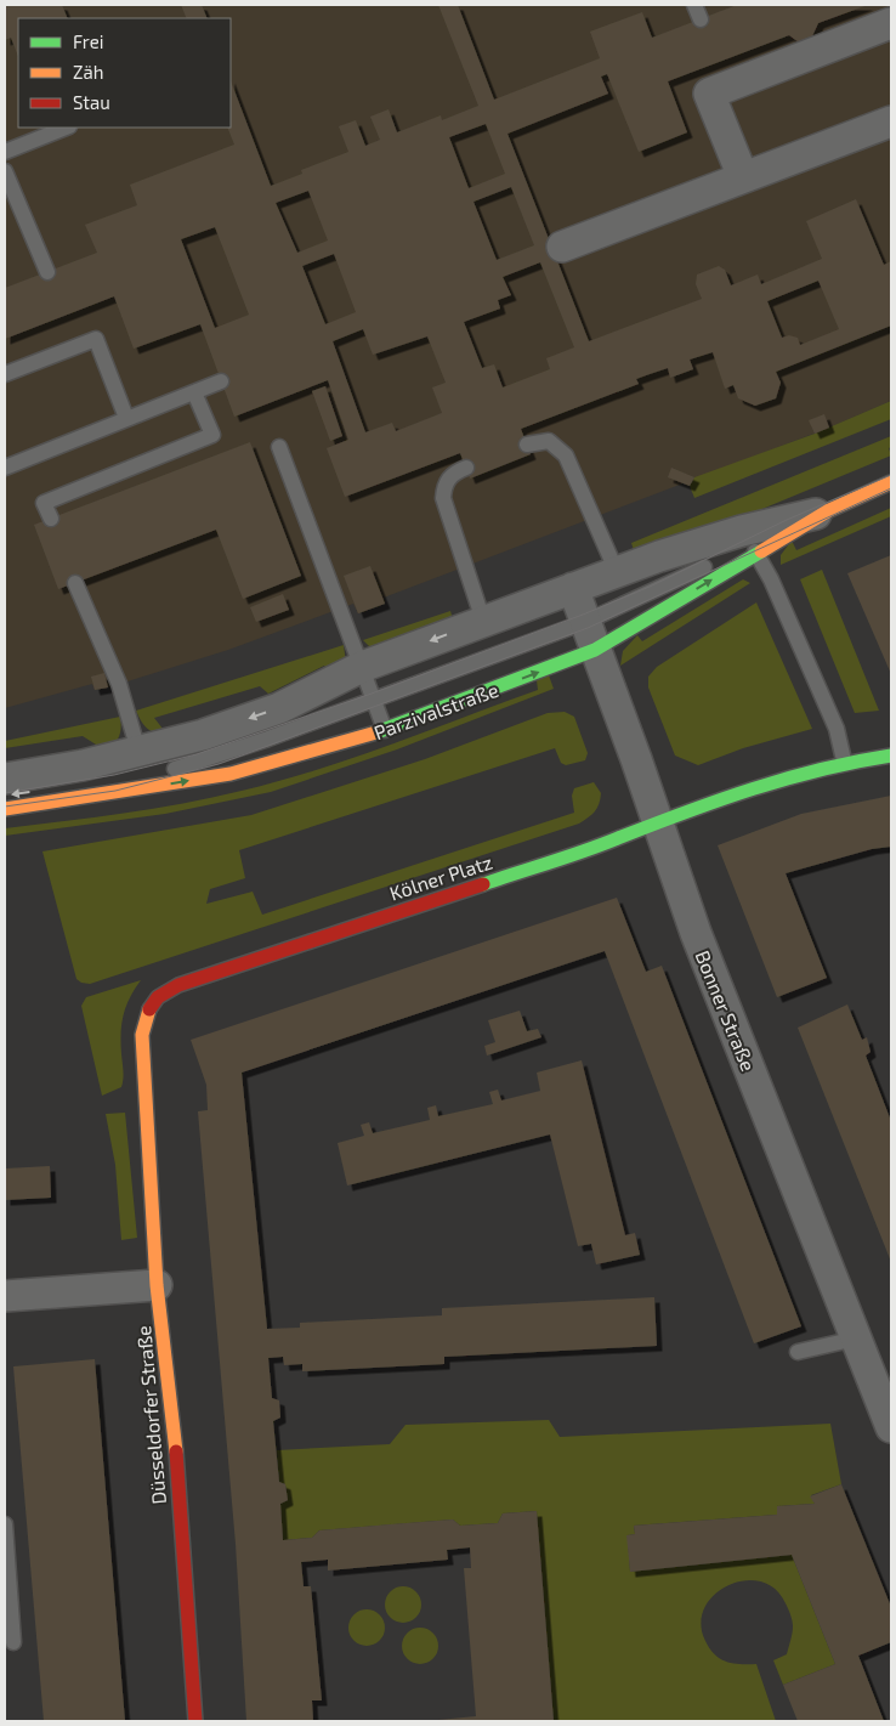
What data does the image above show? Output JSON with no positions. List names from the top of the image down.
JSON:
{
  "streets": {
    "street": [
      "Parzivalstraße",
      "Kölner Platz",
      "Bonner Straße",
      "Düsseldorfer Straße"
    ]
  },
  "crossings": [
    ["Parzivalstraße", "Bonner Straße"],
    ["Kölner Platz", "Bonner Straße"],
    ["Kölner Platz", "Düsseldorfer Straße"]
  ],
  "legend": ["Frei", "Zäh", "Stau"]
}
